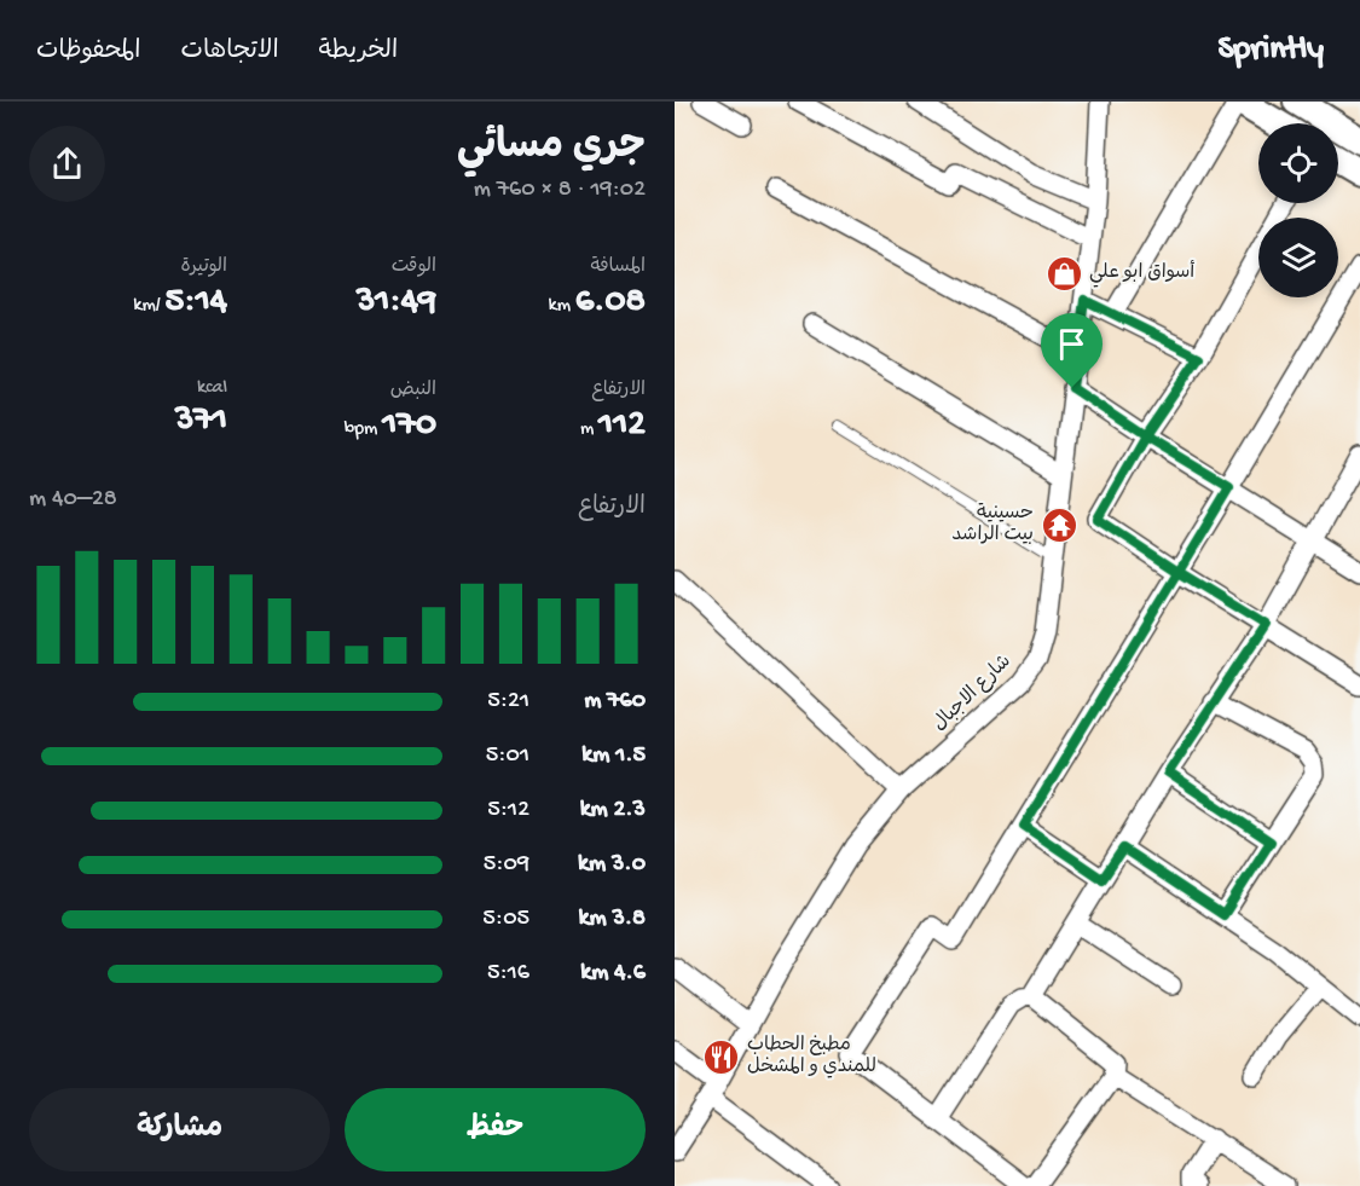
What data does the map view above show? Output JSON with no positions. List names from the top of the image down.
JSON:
{
  "streets": {
    "street": ["شارع الاجبال"]
  },
  "places": {
    "shop": ["أسواق ابو علي"],
    "temple": ["حسينية بيت الراشد"],
    "restaurant": ["مطبخ الحطاب للمندي و المشخل"]
  },
  "page": {
    "header": "Sprintly",
    "nav": ["الخريطة", "الاتجاهات", "المحفوظات"],
    "heading": ["جري مسائي", "19:02 · 8 × 760 m"],
    "stats": [
      ["المسافة", "6.08 km"],
      ["الوقت", "31:49"],
      ["الوتيرة", "5:14 /km"],
      ["الارتفاع", "112 m"],
      ["النبض", "170 bpm"],
      ["kcal", "371"]
    ],
    "chart": ["الارتفاع", "28–40 m"],
    "list": [
      {
        "name": "760 m",
        "note": "5:21"
      },
      {
        "name": "1.5 km",
        "note": "5:01"
      },
      {
        "name": "2.3 km",
        "note": "5:12"
      },
      {
        "name": "3.0 km",
        "note": "5:09"
      },
      {
        "name": "3.8 km",
        "note": "5:05"
      },
      {
        "name": "4.6 km",
        "note": "5:16"
      }
    ],
    "buttons": ["حفظ", "مشاركة"]
  }
}
